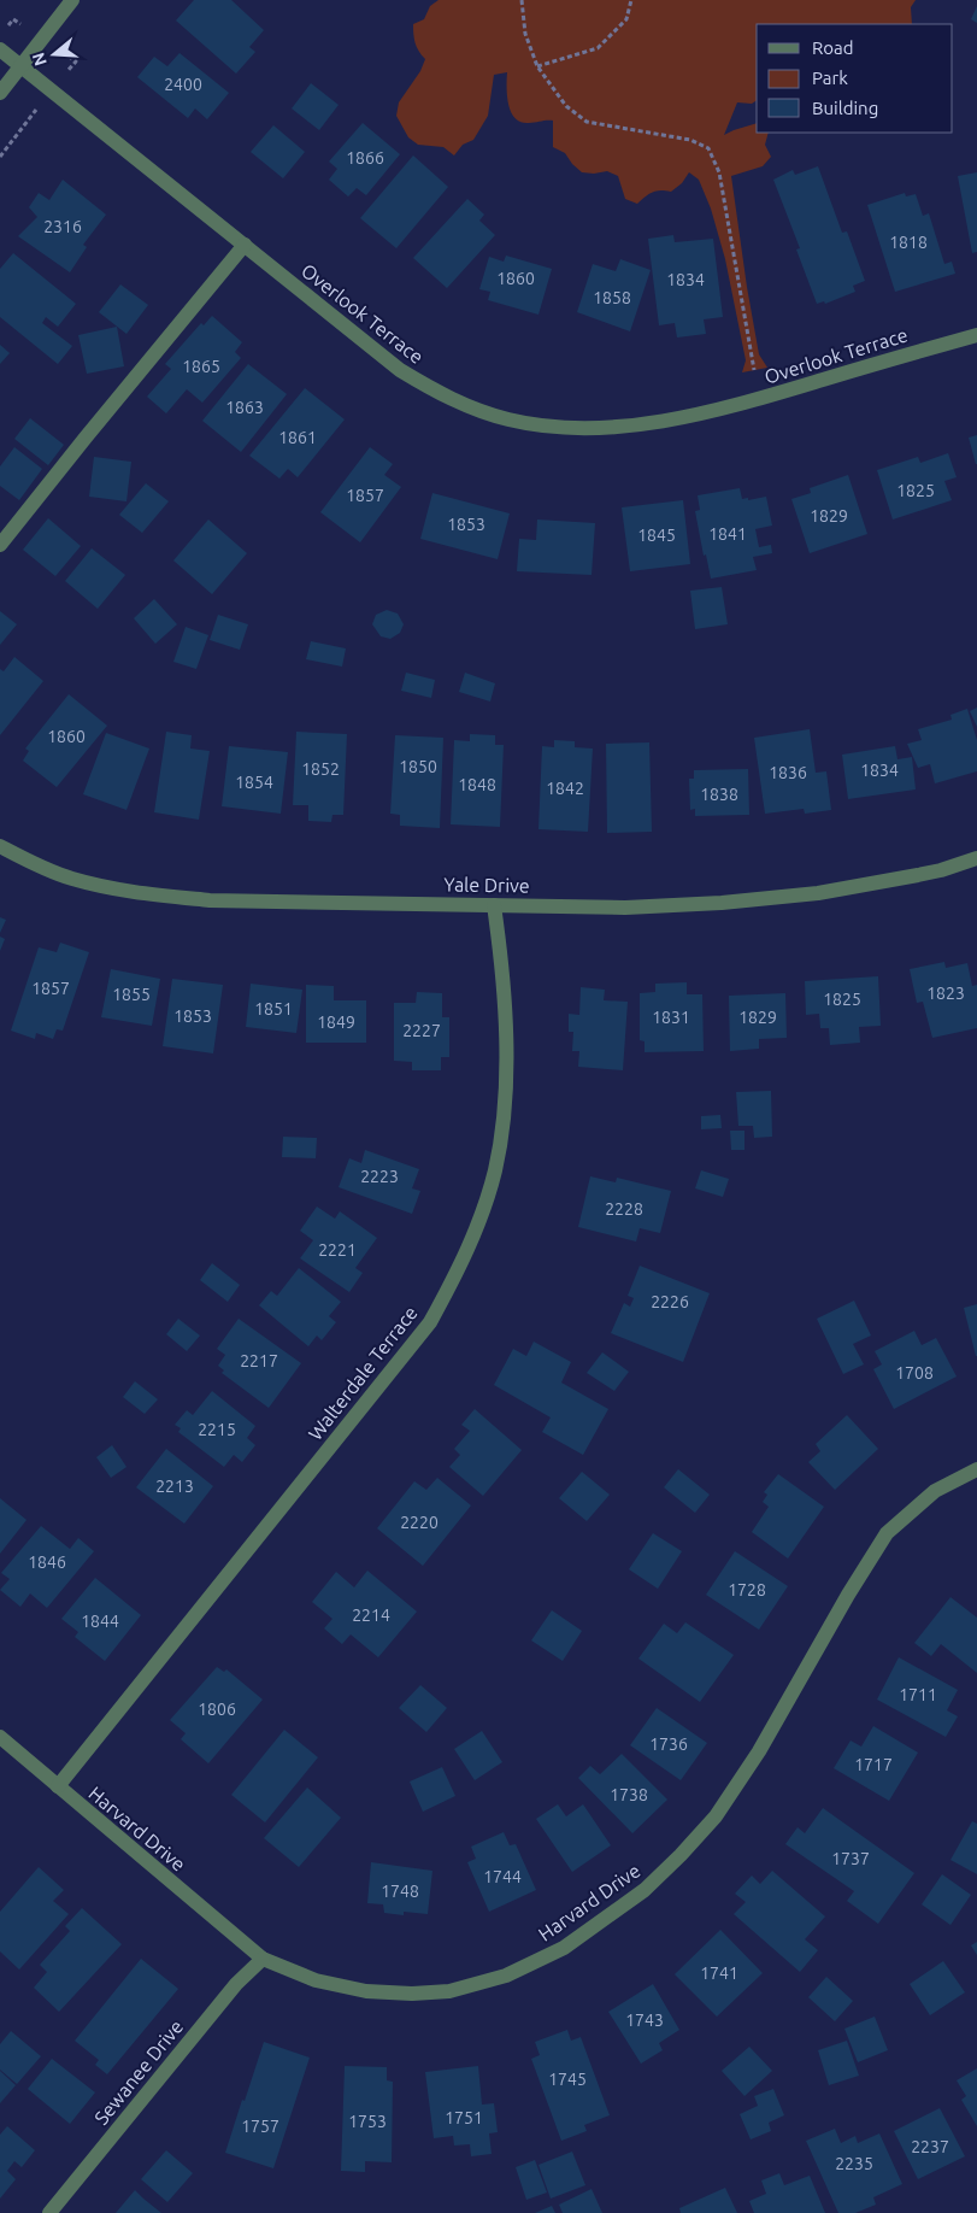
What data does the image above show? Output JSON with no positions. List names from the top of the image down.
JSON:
{
  "streets": {
    "street": [
      "Overlook Terrace",
      "Yale Drive",
      "Walterdale Terrace",
      "Harvard Drive",
      "Sewanee Drive"
    ]
  },
  "crossings": [
    ["Yale Drive", "Walterdale Terrace"],
    ["Walterdale Terrace", "Harvard Drive"],
    ["Harvard Drive", "Sewanee Drive"]
  ],
  "house_numbers": [
    "2400",
    "1866",
    "2316",
    "1818",
    "1860",
    "1834",
    "1858",
    "1865",
    "1863",
    "1861",
    "1825",
    "1857",
    "1829",
    "1853",
    "1841",
    "1845",
    "1860",
    "1850",
    "1852",
    "1834",
    "1836",
    "1854",
    "1848",
    "1842",
    "1838",
    "1857",
    "1823",
    "1855",
    "1825",
    "1851",
    "1853",
    "1831",
    "1829",
    "1849",
    "2227",
    "2223",
    "2228",
    "2221",
    "2226",
    "2217",
    "1708",
    "2215",
    "2213",
    "2220",
    "1846",
    "1728",
    "2214",
    "1844",
    "1711",
    "1806",
    "1736",
    "1717",
    "1738",
    "1737",
    "1744",
    "1748",
    "1741",
    "1743",
    "1745",
    "1751",
    "1753",
    "1757",
    "2237",
    "2235"
  ],
  "legend": ["Road", "Park", "Building"],
  "north": "left"
}
